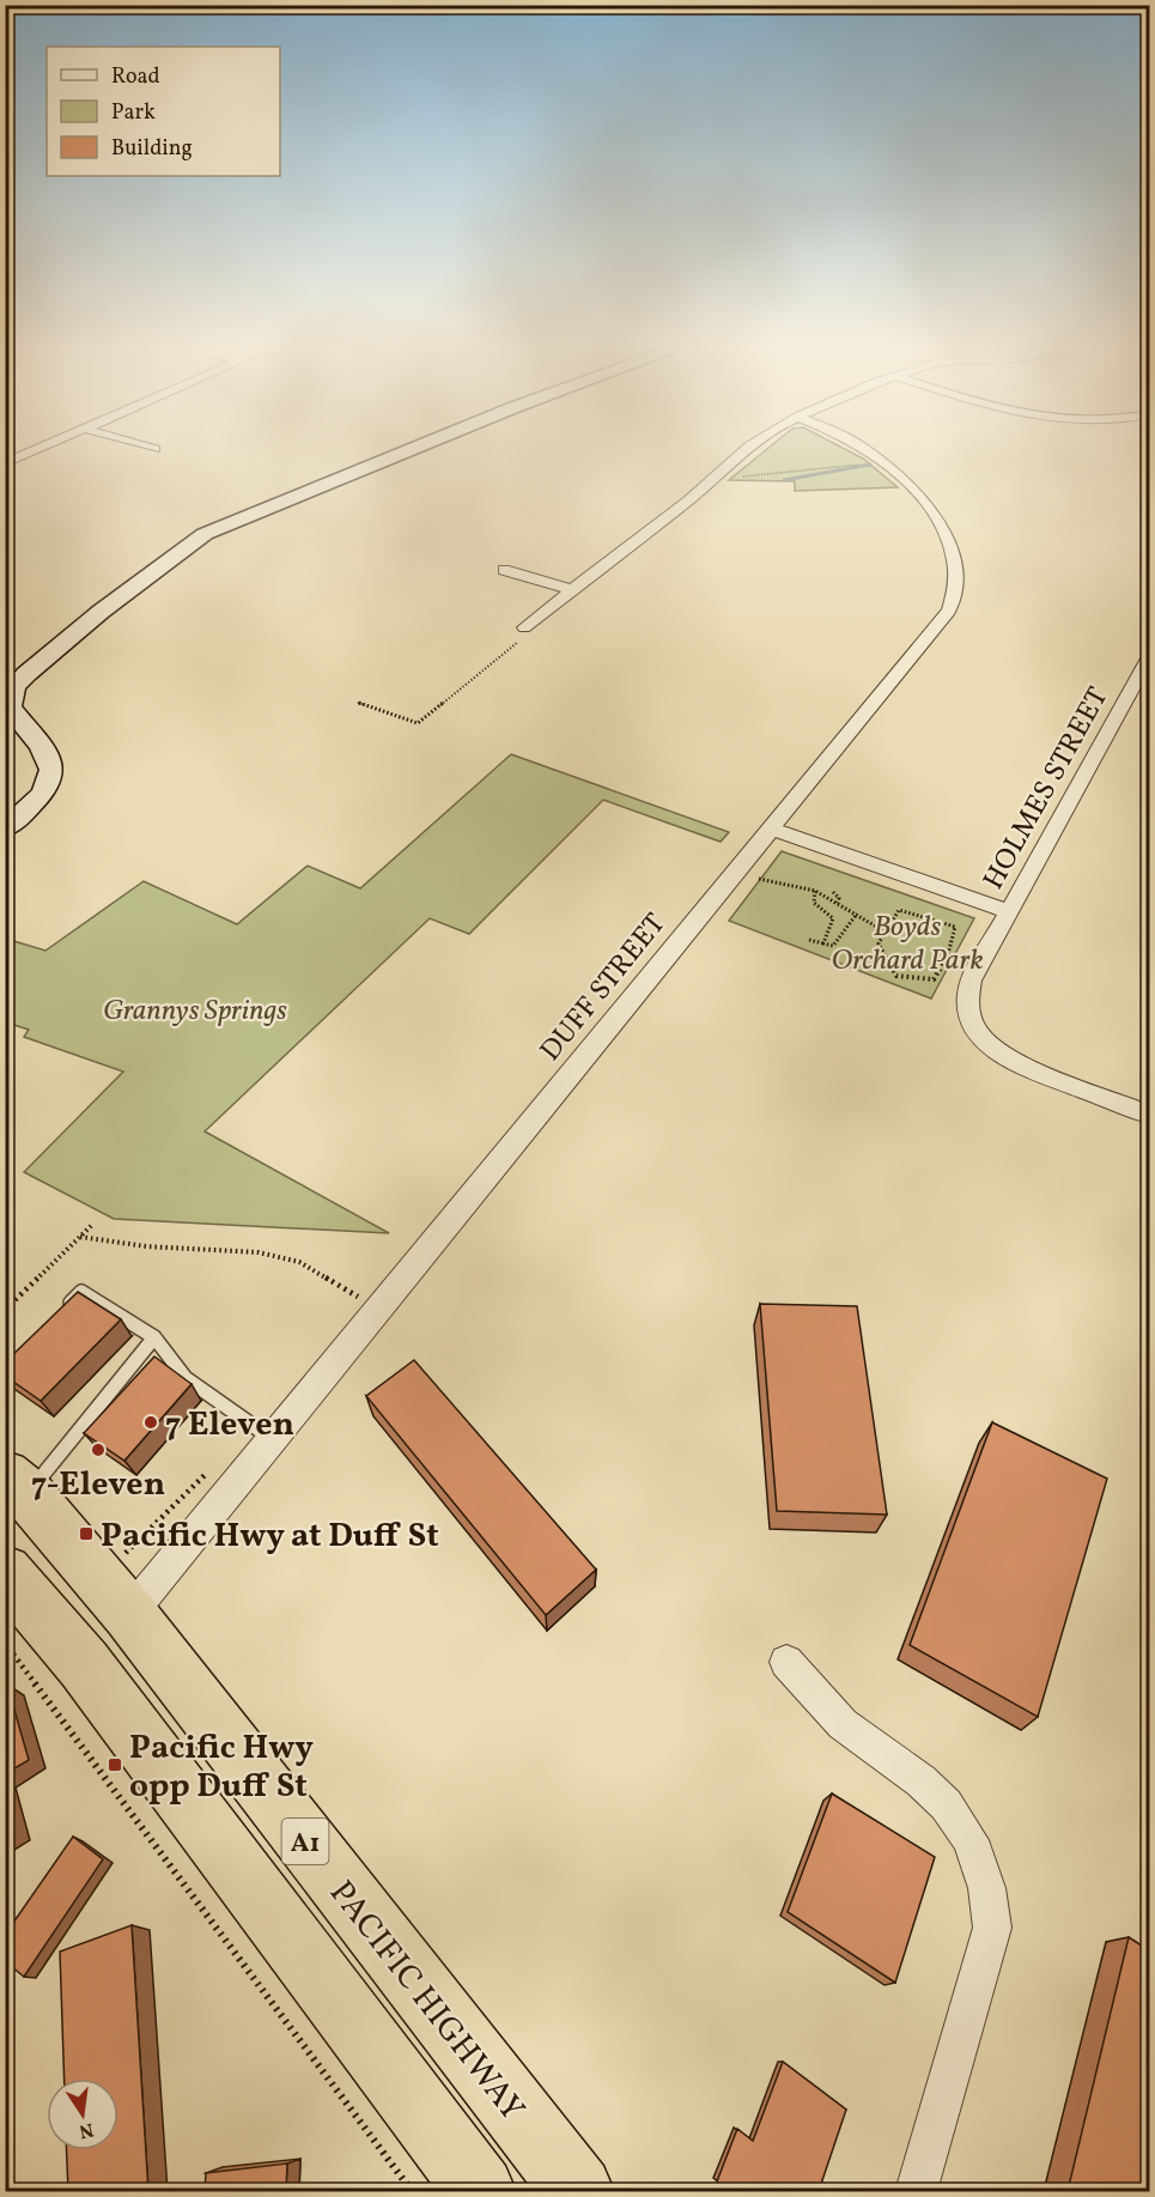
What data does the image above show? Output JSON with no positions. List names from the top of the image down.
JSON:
{
  "streets": {
    "highway": ["A1", "PACIFIC HIGHWAY"],
    "street": ["HOLMES STREET", "DUFF STREET"]
  },
  "crossings": [
    ["DUFF STREET", "PACIFIC HIGHWAY"]
  ],
  "parks": ["Boyds Orchard Park", "Grannys Springs"],
  "places": {
    "other": ["7 Eleven", "7-Eleven"],
    "transit": ["Pacific Hwy at Duff St", "Pacific Hwy opp Duff St"]
  },
  "legend": ["Road", "Park", "Building"],
  "north": "bottom"
}
